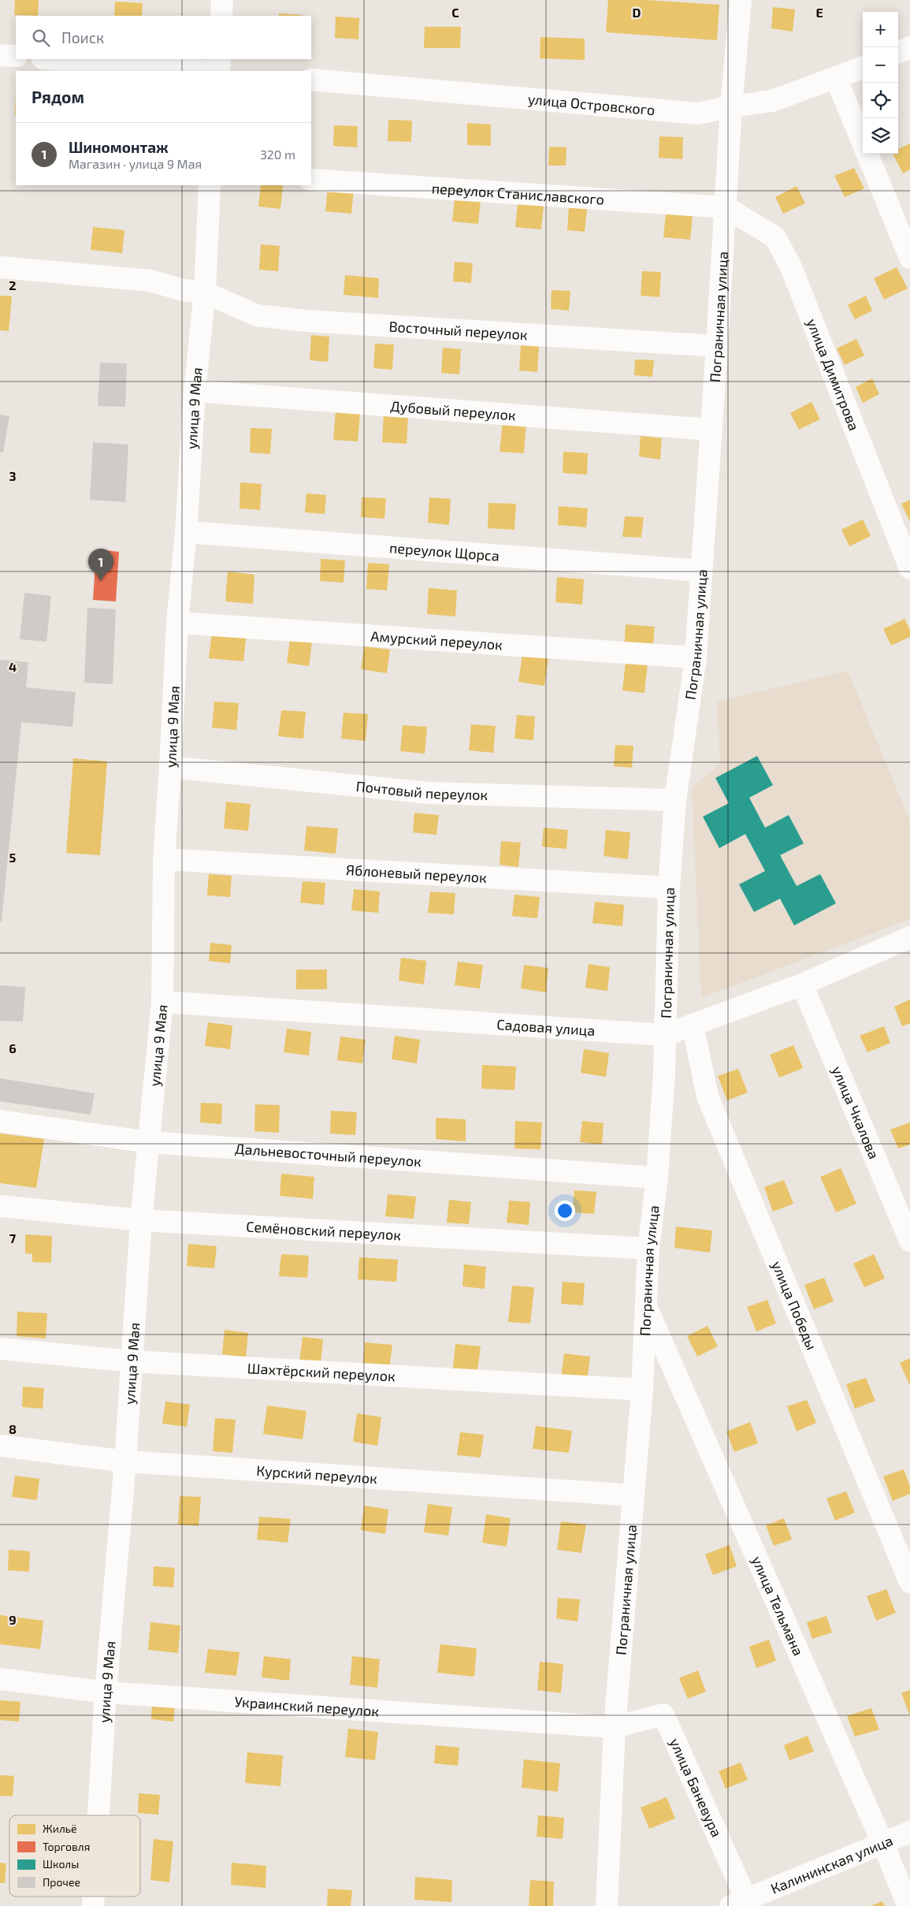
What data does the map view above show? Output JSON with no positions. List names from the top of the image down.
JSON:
{
  "streets": {
    "street": [
      "улица Островского",
      "переулок Станиславского",
      "Пограничная улица",
      "Восточный переулок",
      "улица Димитрова",
      "улица 9 Мая",
      "Дубовый переулок",
      "переулок Щорса",
      "Амурский переулок",
      "Почтовый переулок",
      "Яблоневый переулок",
      "Садовая улица",
      "улица Чкалова",
      "Дальневосточный переулок",
      "Семёновский переулок",
      "улица Победы",
      "Шахтёрский переулок",
      "Курский переулок",
      "улица Тельмана",
      "Украинский переулок",
      "улица Баневура",
      "Калининская улица"
    ]
  },
  "crossings": [
    ["улица Островского", "Пограничная улица"],
    ["переулок Станиславского", "Пограничная улица"],
    ["переулок Станиславского", "улица Димитрова"],
    ["Пограничная улица", "Восточный переулок"],
    ["Пограничная улица", "улица Димитрова"],
    ["Пограничная улица", "Дубовый переулок"],
    ["Пограничная улица", "переулок Щорса"],
    ["Пограничная улица", "Амурский переулок"],
    ["Пограничная улица", "Почтовый переулок"],
    ["Пограничная улица", "Яблоневый переулок"],
    ["Пограничная улица", "Садовая улица"],
    ["Пограничная улица", "Дальневосточный переулок"],
    ["Пограничная улица", "Семёновский переулок"],
    ["Пограничная улица", "Шахтёрский переулок"],
    ["Пограничная улица", "Курский переулок"],
    ["Пограничная улица", "улица Тельмана"],
    ["Пограничная улица", "Украинский переулок"],
    ["Пограничная улица", "улица Баневура"],
    ["Восточный переулок", "улица 9 Мая"],
    ["улица 9 Мая", "Дубовый переулок"],
    ["улица 9 Мая", "переулок Щорса"],
    ["улица 9 Мая", "Амурский переулок"],
    ["улица 9 Мая", "Почтовый переулок"],
    ["улица 9 Мая", "Яблоневый переулок"],
    ["улица 9 Мая", "Садовая улица"],
    ["улица 9 Мая", "Дальневосточный переулок"],
    ["улица 9 Мая", "Семёновский переулок"],
    ["улица 9 Мая", "Шахтёрский переулок"],
    ["улица 9 Мая", "Курский переулок"],
    ["улица 9 Мая", "Украинский переулок"],
    ["Садовая улица", "улица Чкалова"],
    ["Садовая улица", "улица Победы"],
    ["улица Тельмана", "Калининская улица"],
    ["Украинский переулок", "улица Баневура"],
    ["улица Баневура", "Калининская улица"]
  ],
  "legend": [
    "Жильё",
    "Торговля",
    "Школы",
    "Прочее"
  ],
  "page": {
    "map_buttons": ["+", "−"],
    "search": "Поиск",
    "heading": "Рядом",
    "list": [
      {
        "mark": "1",
        "name": "Шиномонтаж",
        "note": "Магазин · улица 9 Мая",
        "value": "320 m"
      }
    ],
    "pins": "1"
  },
  "grid": {
    "columns": ["C", "D", "E"],
    "rows": [
      "2",
      "3",
      "4",
      "5",
      "6",
      "7",
      "8",
      "9"
    ]
  }
}
